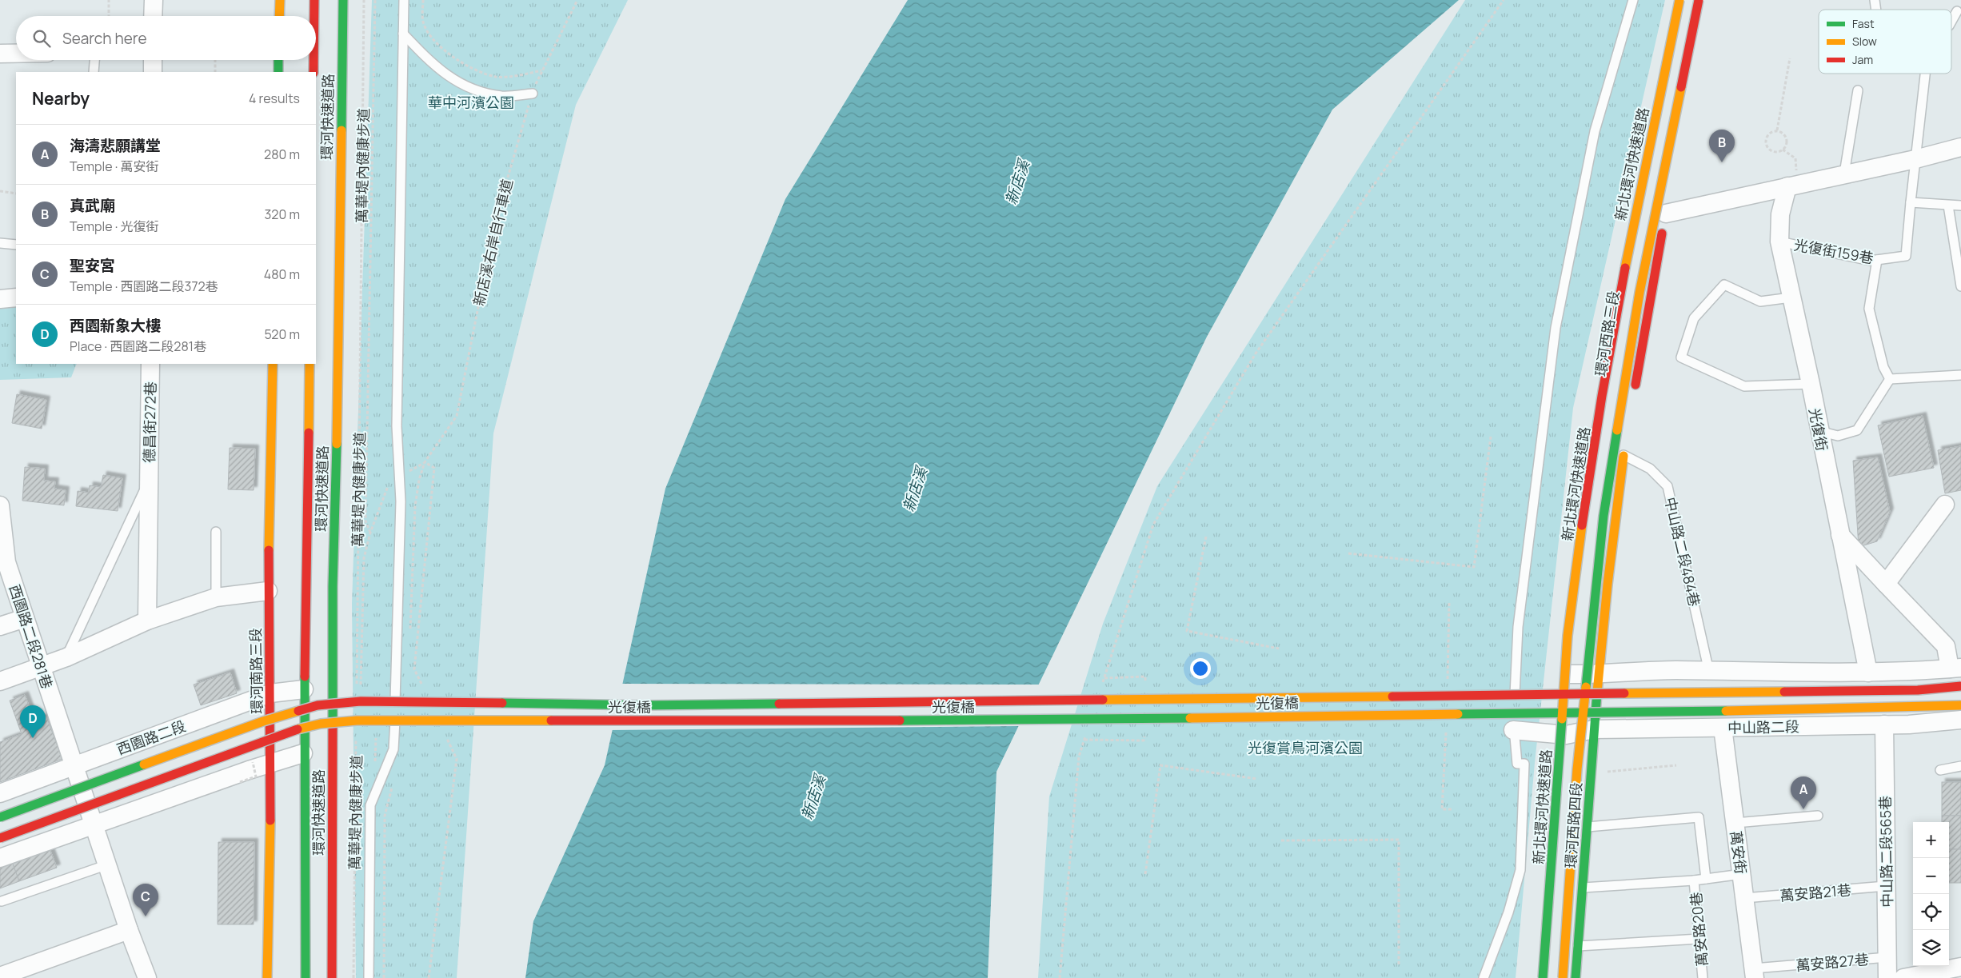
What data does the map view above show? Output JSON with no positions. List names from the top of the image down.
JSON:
{
  "streets": {
    "main road": [
      "環河快速道路",
      "新北環河快速道路",
      "環河西路三段",
      "環河南路三段",
      "光復橋",
      "環河西路四段"
    ],
    "street": [
      "德昌街272巷",
      "光復街",
      "西園路二段281巷",
      "中山路二段",
      "西園路二段",
      "中山路二段565巷",
      "萬安街"
    ],
    "lane": [
      "光復街159巷",
      "中山路二段484巷",
      "萬安路21巷",
      "萬安路20巷",
      "萬安路27巷"
    ],
    "path": ["萬華堤內健康步道", "新店溪右岸自行車道"]
  },
  "crossings": [
    ["環河快速道路", "西園路二段"],
    ["光復街159巷", "光復街"],
    ["環河西路三段", "環河西路四段"],
    ["西園路二段281巷", "西園路二段"],
    ["環河南路三段", "西園路二段"],
    ["中山路二段", "環河西路四段"],
    ["中山路二段", "中山路二段565巷"],
    ["中山路二段", "萬安街"],
    ["中山路二段565巷", "萬安路21巷"],
    ["中山路二段565巷", "萬安路27巷"],
    ["萬安街", "萬安路21巷"],
    ["萬安街", "萬安路20巷"],
    ["萬安街", "萬安路27巷"]
  ],
  "water": ["新店溪"],
  "parks": ["華中河濱公園", "光復賞鳥河濱公園"],
  "legend": ["Fast", "Slow", "Jam"],
  "page": {
    "search": "Search here",
    "heading": ["Nearby", "4 results"],
    "list": [
      {
        "mark": "A",
        "name": "海濤悲願講堂",
        "note": "Temple · 萬安街",
        "value": "280 m"
      },
      {
        "mark": "B",
        "name": "真武廟",
        "note": "Temple · 光復街",
        "value": "320 m"
      },
      {
        "mark": "C",
        "name": "聖安宮",
        "note": "Temple · 西園路二段372巷",
        "value": "480 m"
      },
      {
        "mark": "D",
        "name": "西園新象大樓",
        "note": "Place · 西園路二段281巷",
        "value": "520 m"
      }
    ],
    "pins": [
      "B",
      "D",
      "A",
      "C"
    ],
    "map_buttons": ["+", "−"]
  }
}
